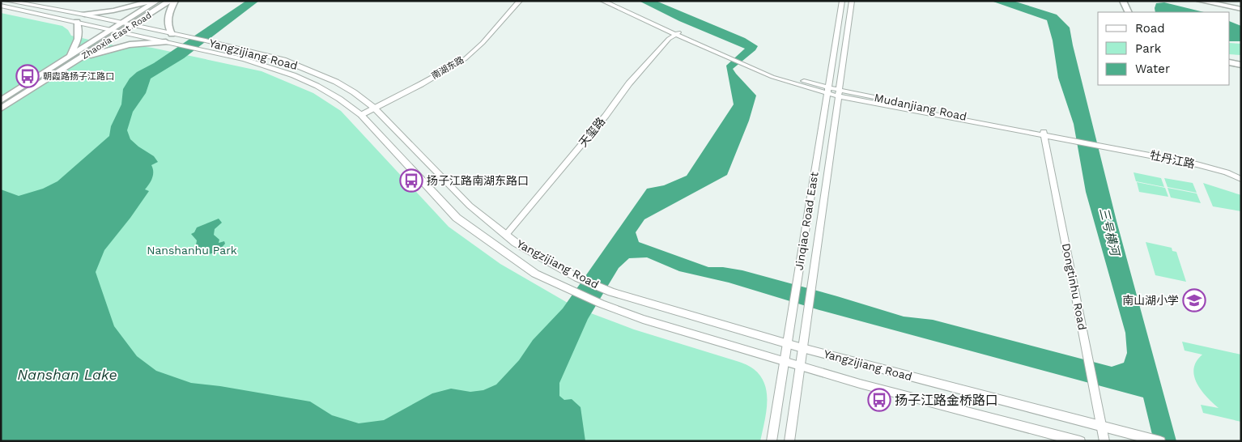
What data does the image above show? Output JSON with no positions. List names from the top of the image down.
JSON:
{
  "streets": {
    "main road": ["Zhaoxia East Road", "Yangzijiang Road"],
    "street": [
      "南湖东路",
      "Mudanjiang Road",
      "天玺路",
      "牡丹江路",
      "Jinqiao Road East",
      "Dongtinhu Road"
    ]
  },
  "crossings": [
    ["Zhaoxia East Road", "Yangzijiang Road"],
    ["Yangzijiang Road", "南湖东路"],
    ["Yangzijiang Road", "天玺路"],
    ["Yangzijiang Road", "Jinqiao Road East"],
    ["Yangzijiang Road", "Dongtinhu Road"],
    ["Mudanjiang Road", "天玺路"],
    ["Mudanjiang Road", "牡丹江路"],
    ["Mudanjiang Road", "Jinqiao Road East"],
    ["Mudanjiang Road", "Dongtinhu Road"]
  ],
  "water": ["三号横河", "Nanshan Lake"],
  "parks": ["Nanshanhu Park"],
  "places": {
    "bus stop": ["朝霞路扬子江路口", "扬子江路南湖东路口", "扬子江路金桥路口"],
    "school or university": ["南山湖小学"]
  },
  "legend": ["Road", "Park", "Water"]
}
